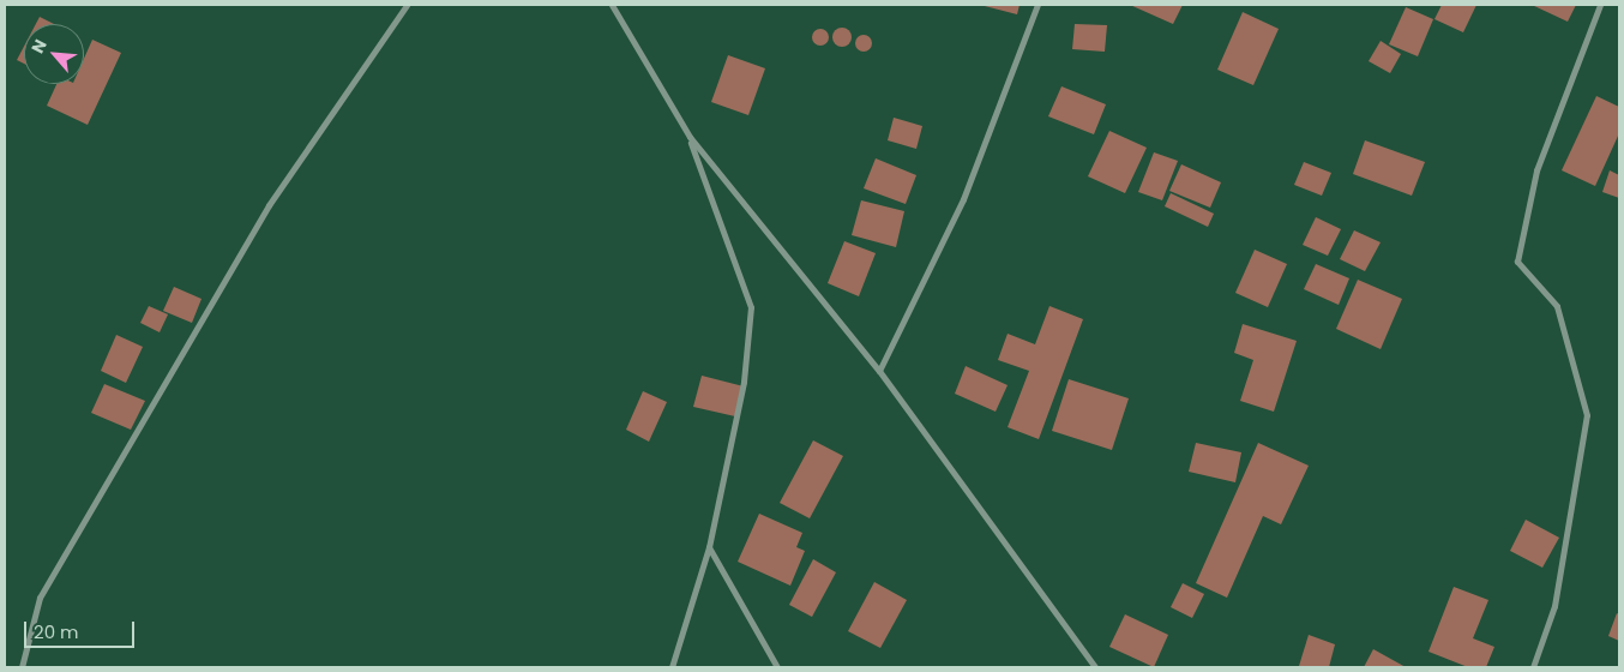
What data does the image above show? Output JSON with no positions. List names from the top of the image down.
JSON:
{
  "scale_bar": "20 m",
  "north": "top left"
}
